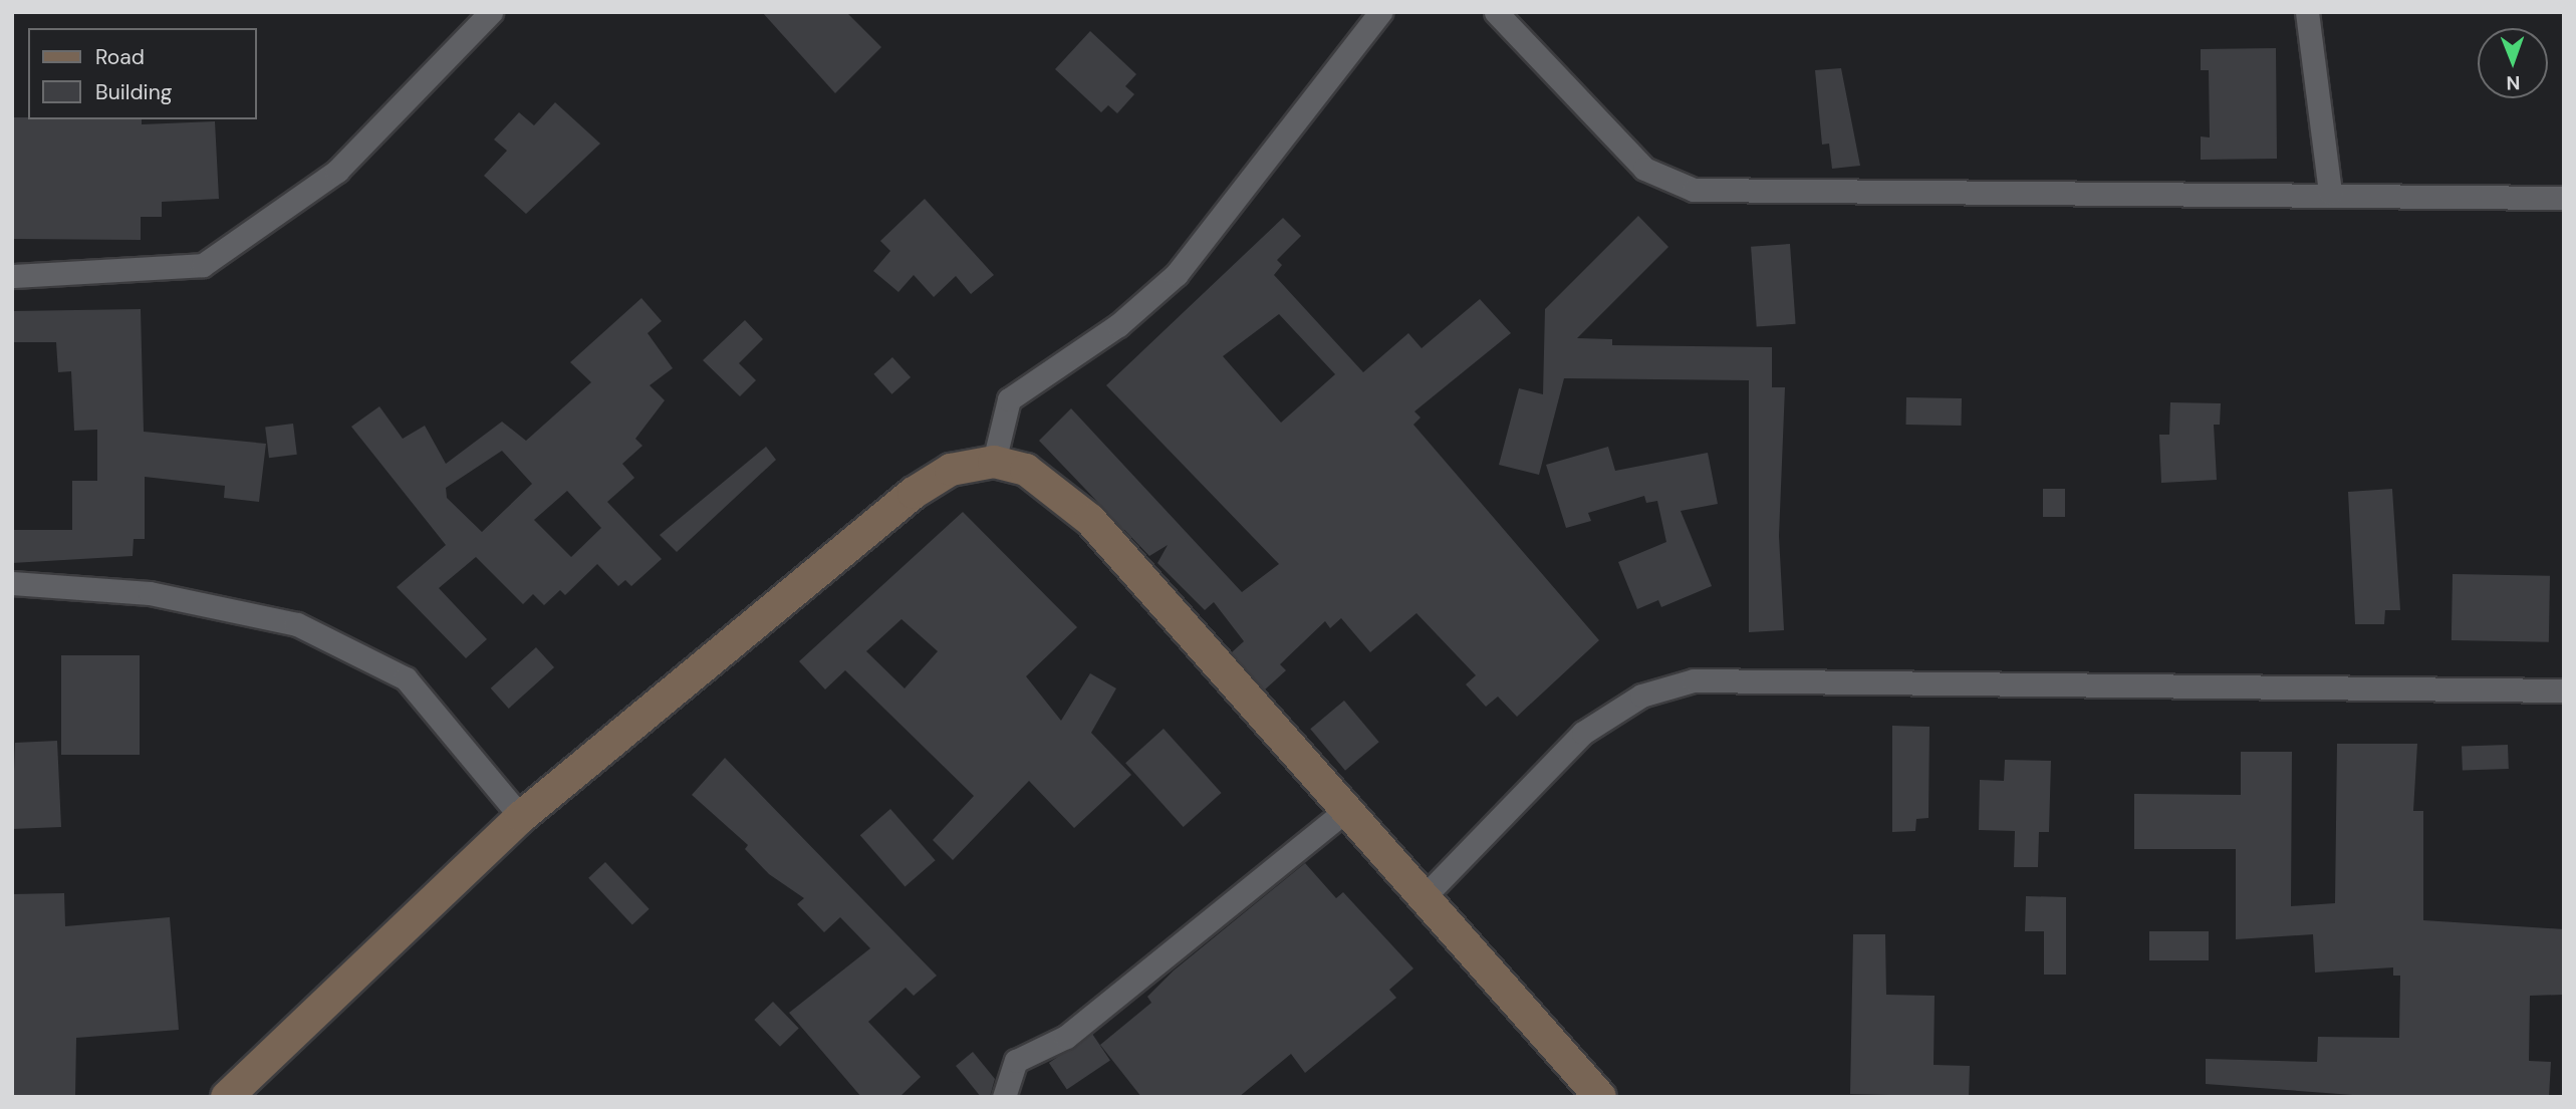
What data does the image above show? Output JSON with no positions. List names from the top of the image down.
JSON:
{
  "legend": ["Road", "Building"],
  "north": "bottom"
}
